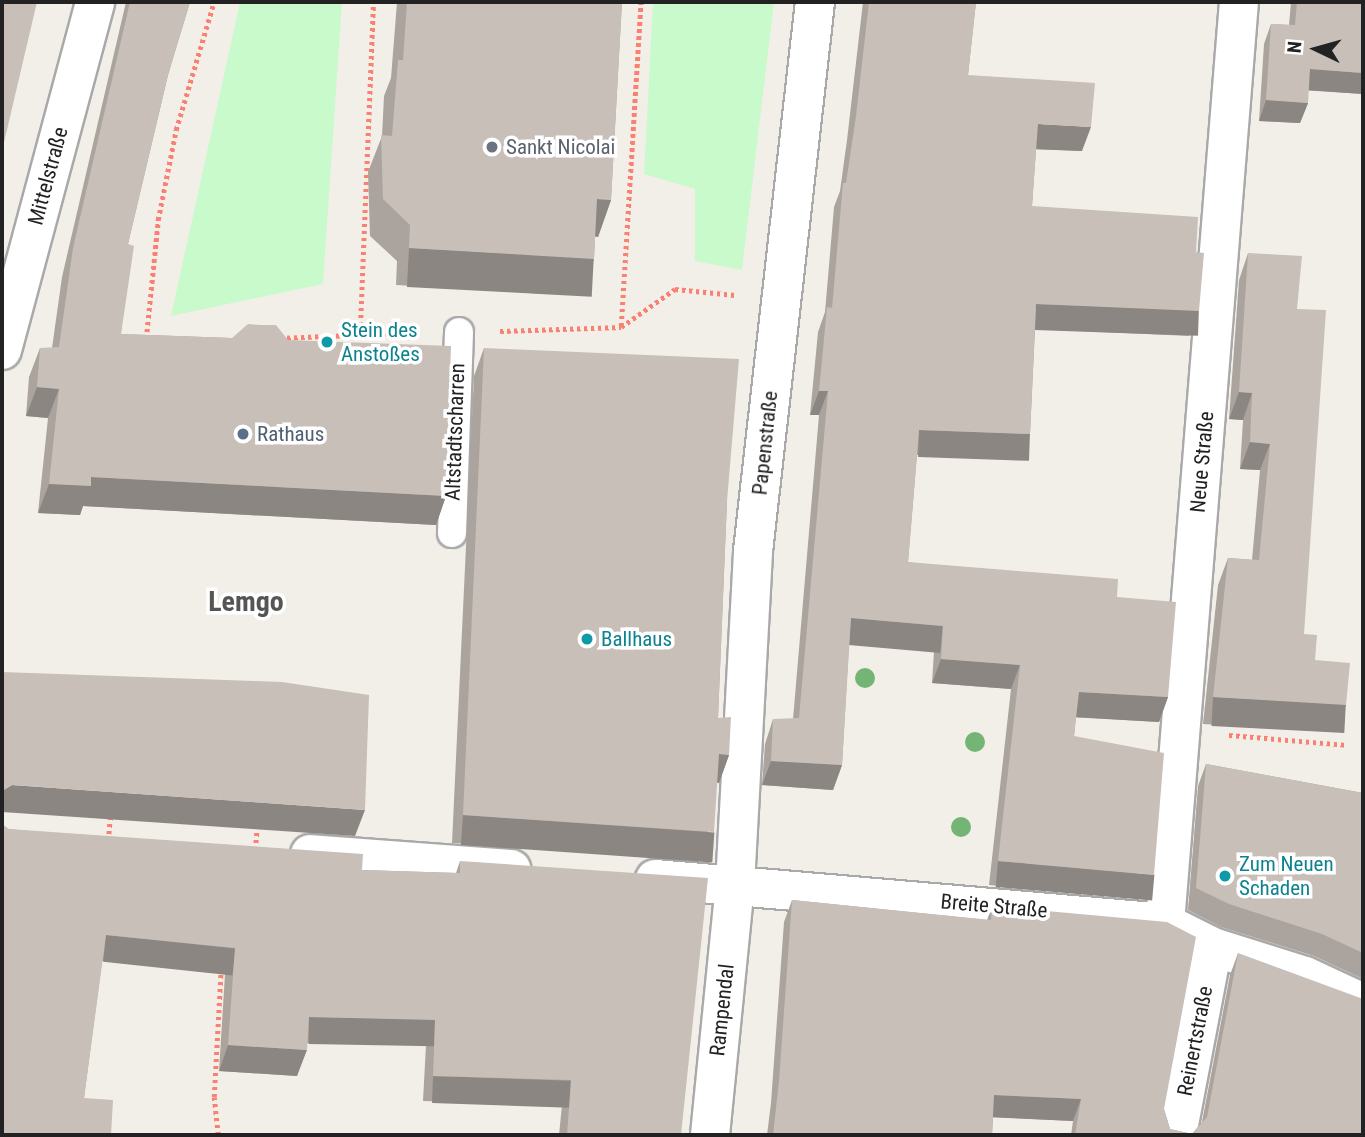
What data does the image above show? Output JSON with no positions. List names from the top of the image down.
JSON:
{
  "streets": {
    "street": [
      "Mittelstraße",
      "Papenstraße",
      "Neue Straße",
      "Breite Straße",
      "Rampendal",
      "Reinertstraße"
    ],
    "lane": ["Altstadtscharren"]
  },
  "crossings": [
    ["Papenstraße", "Breite Straße"],
    ["Papenstraße", "Rampendal"],
    ["Neue Straße", "Breite Straße"],
    ["Breite Straße", "Rampendal"],
    ["Breite Straße", "Reinertstraße"]
  ],
  "districts": ["Lemgo"],
  "places": [
    "Sankt Nicolai",
    "Stein des Anstoßes",
    "Rathaus",
    "Ballhaus",
    "Zum Neuen Schaden"
  ],
  "north": "left"
}
